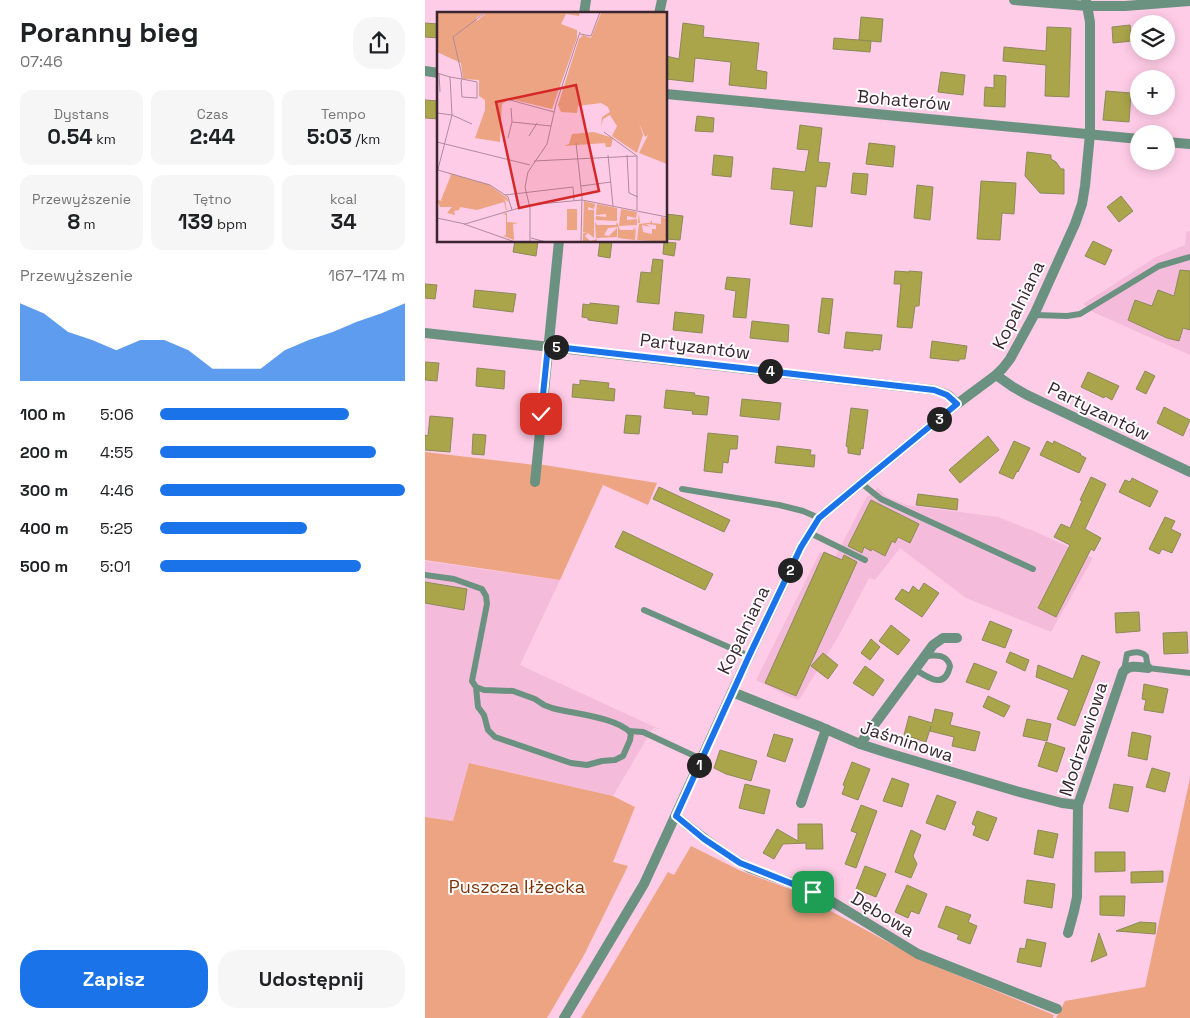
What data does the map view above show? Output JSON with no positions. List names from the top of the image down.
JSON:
{
  "streets": {
    "street": [
      "Bohaterów",
      "Kopalniana",
      "Partyzantów",
      "Modrzewiowa",
      "Jaśminowa",
      "Dębowa"
    ]
  },
  "crossings": [
    ["Bohaterów", "Kopalniana"],
    ["Kopalniana", "Partyzantów"],
    ["Kopalniana", "Jaśminowa"],
    ["Kopalniana", "Dębowa"],
    ["Modrzewiowa", "Jaśminowa"]
  ],
  "parks": ["Puszcza Iłżecka"],
  "page": {
    "heading": ["Poranny bieg", "07:46"],
    "map_buttons": ["+", "−"],
    "stats": [
      ["Dystans", "0.54 km"],
      ["Czas", "2:44"],
      ["Tempo", "5:03 /km"],
      ["Przewyższenie", "8 m"],
      ["Tętno", "139 bpm"],
      ["kcal", "34"]
    ],
    "chart": ["Przewyższenie", "167–174 m"],
    "pins": [
      "5",
      "4",
      "3",
      "2",
      "1"
    ],
    "list": [
      {
        "name": "100 m",
        "note": "5:06"
      },
      {
        "name": "200 m",
        "note": "4:55"
      },
      {
        "name": "300 m",
        "note": "4:46"
      },
      {
        "name": "400 m",
        "note": "5:25"
      },
      {
        "name": "500 m",
        "note": "5:01"
      }
    ],
    "buttons": ["Zapisz", "Udostępnij"]
  }
}
